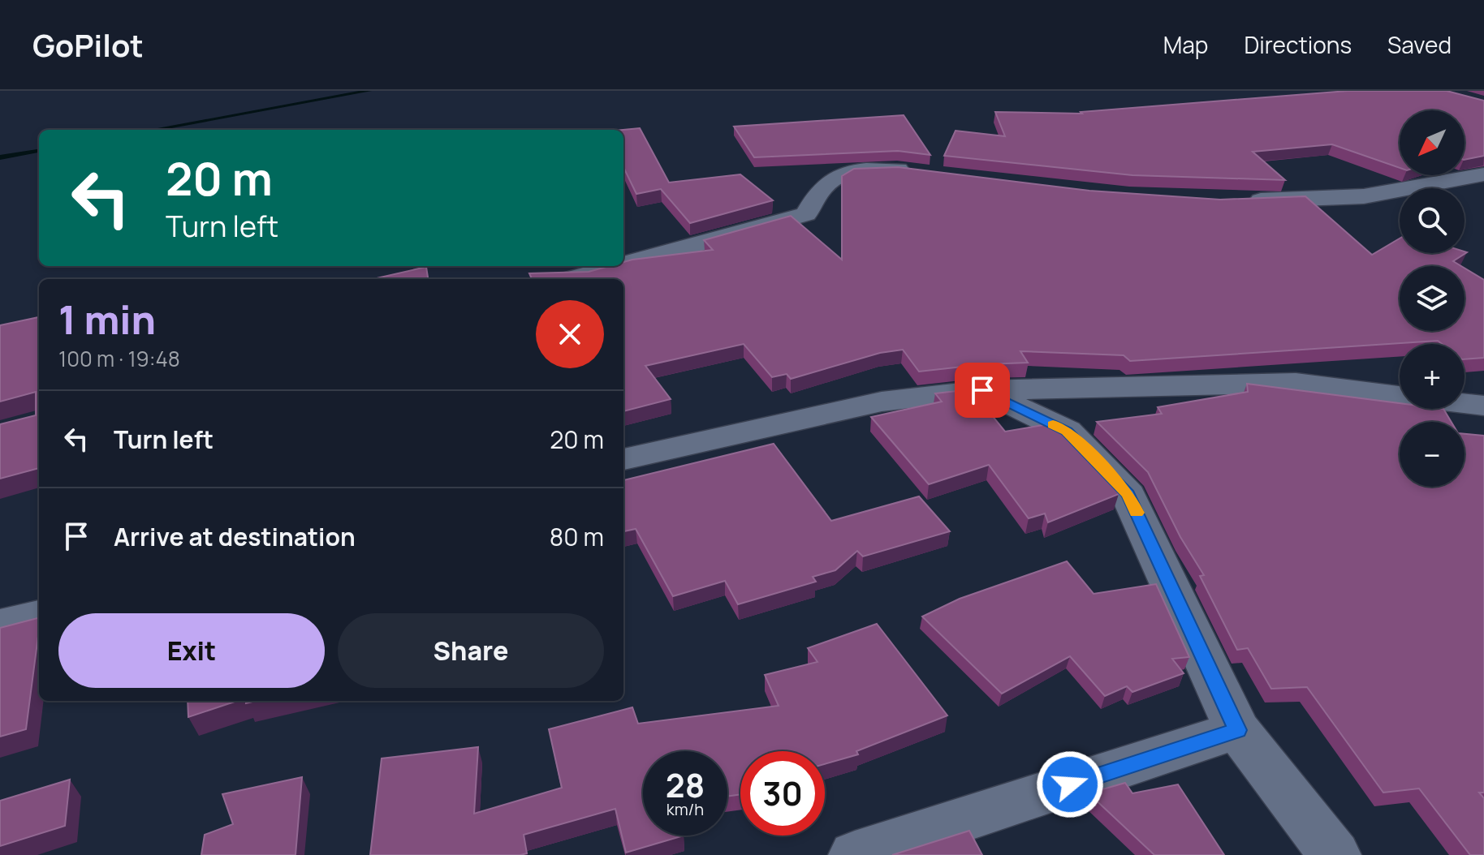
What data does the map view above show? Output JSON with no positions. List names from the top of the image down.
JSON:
{
  "north": "bottom left",
  "page": {
    "header": "GoPilot",
    "nav": ["Map", "Directions", "Saved"],
    "map_buttons": ["+", "−"],
    "turn": ["20 m", "Turn left"],
    "heading": ["1 min", "100 m · 19:48"],
    "list": [
      {
        "name": "Turn left",
        "value": "20 m"
      },
      {
        "name": "Arrive at destination",
        "value": "80 m"
      }
    ],
    "buttons": ["Exit", "Share"],
    "speed": "28 km/h",
    "limit": "30"
  }
}
